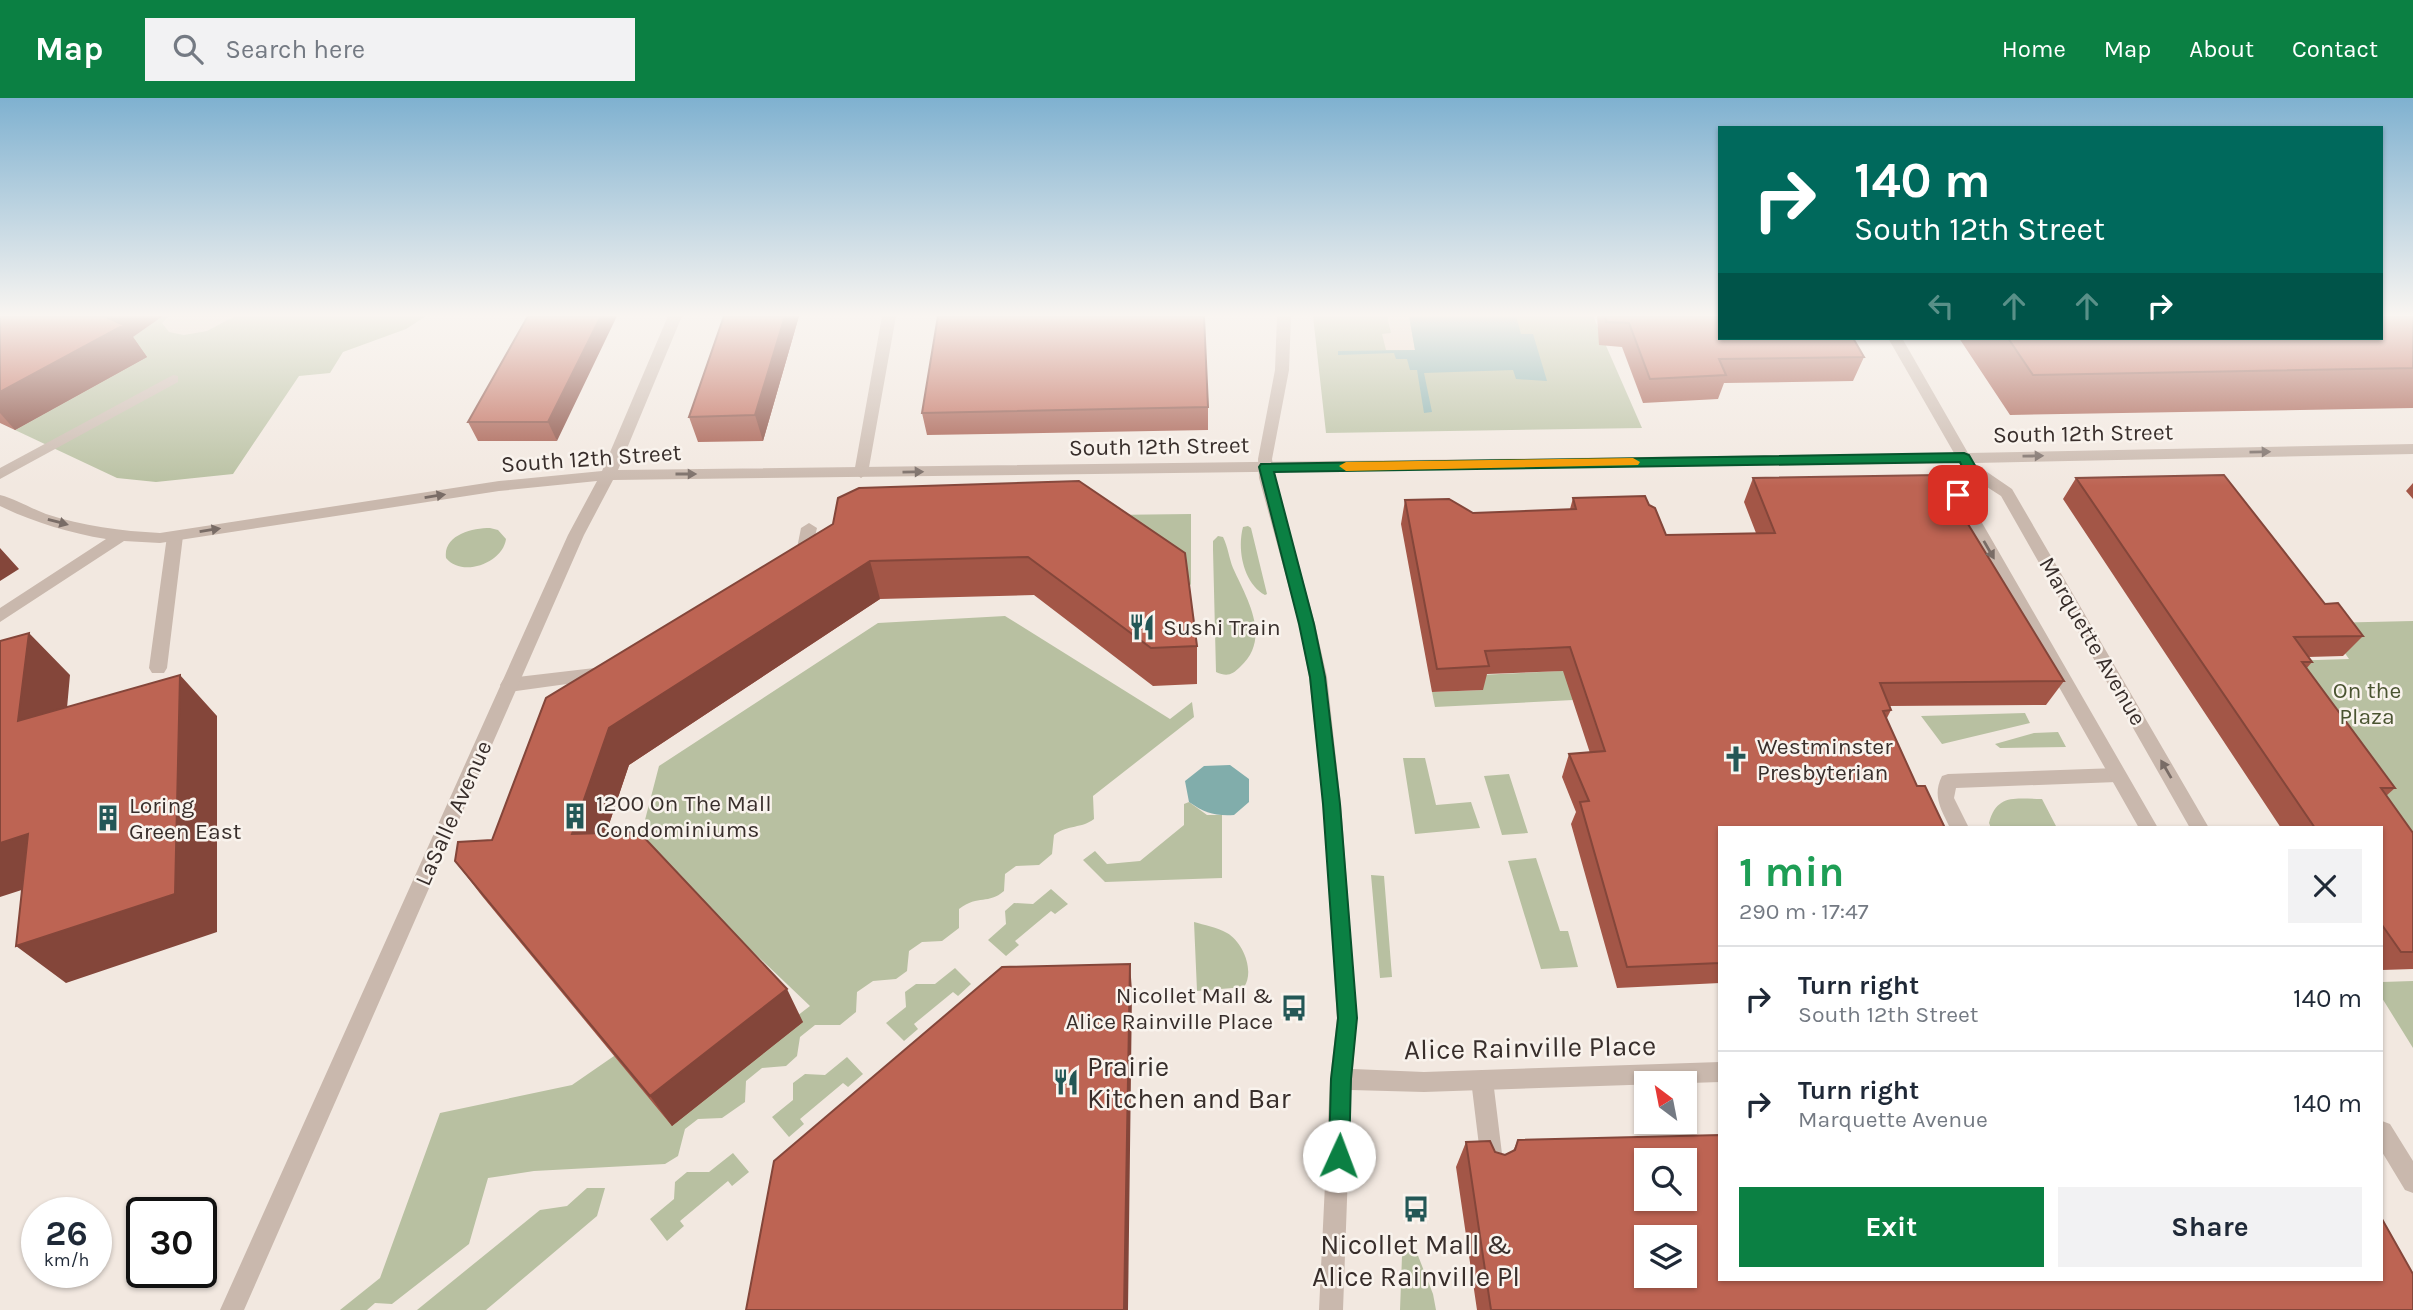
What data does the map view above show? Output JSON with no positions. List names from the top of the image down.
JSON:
{
  "streets": {
    "street": [
      "South 12th Street",
      "Marquette Avenue",
      "LaSalle Avenue",
      "Alice Rainville Place"
    ]
  },
  "crossings": [
    ["South 12th Street", "Marquette Avenue"],
    ["South 12th Street", "LaSalle Avenue"]
  ],
  "one_way": ["South 12th Street"],
  "parks": ["On the Plaza"],
  "places": {
    "restaurant": ["Sushi Train", "Prairie Kitchen and Bar"],
    "church": ["Westminster Presbyterian"],
    "building": ["1200 On The Mall Condominiums", "Loring Green East"],
    "bus stop": ["Nicollet Mall & Alice Rainville Place", "Nicollet Mall & Alice Rainville Pl"]
  },
  "north": "top left",
  "page": {
    "header": "Map",
    "search": "Search here",
    "nav": [
      "Home",
      "Map",
      "About",
      "Contact"
    ],
    "turn": ["140 m", "South 12th Street"],
    "heading": ["1 min", "290 m · 17:47"],
    "list": [
      {
        "name": "Turn right",
        "note": "South 12th Street",
        "value": "140 m"
      },
      {
        "name": "Turn right",
        "note": "Marquette Avenue",
        "value": "140 m"
      }
    ],
    "buttons": ["Exit", "Share"],
    "speed": "26 km/h",
    "limit": "30"
  }
}
